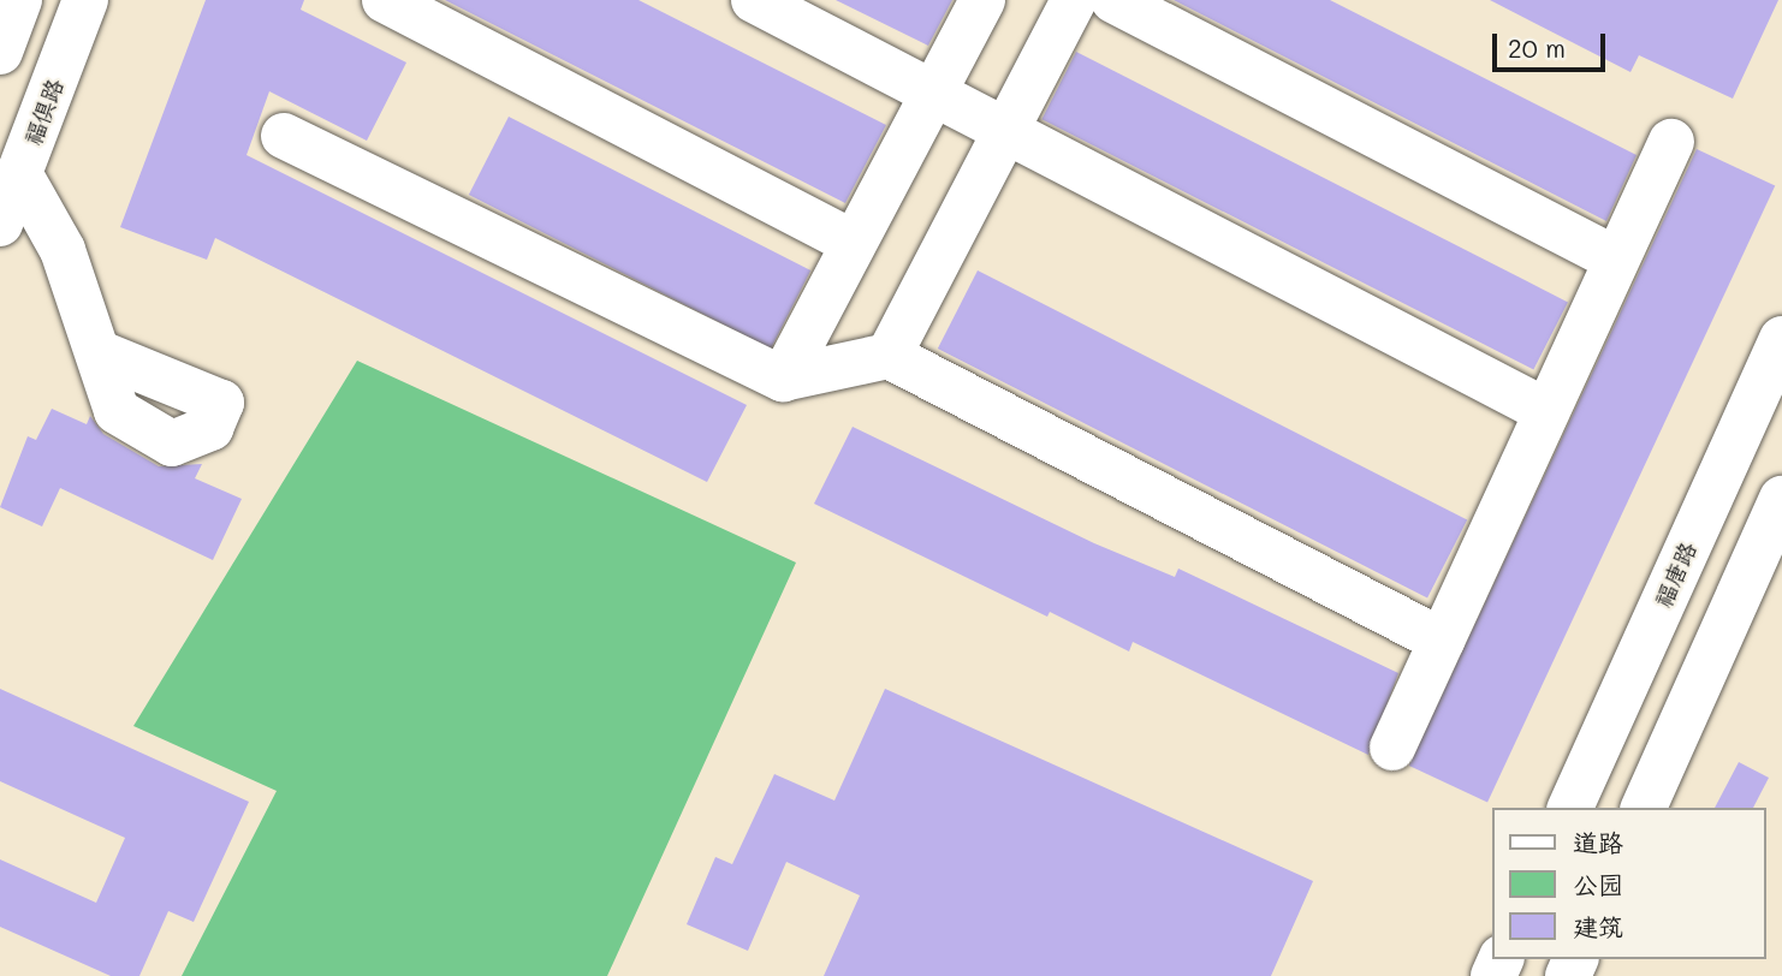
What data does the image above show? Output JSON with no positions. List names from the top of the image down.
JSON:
{
  "streets": {
    "street": ["福俱路", "福唐路"]
  },
  "legend": ["道路", "公园", "建筑"],
  "scale_bar": "20 m"
}
